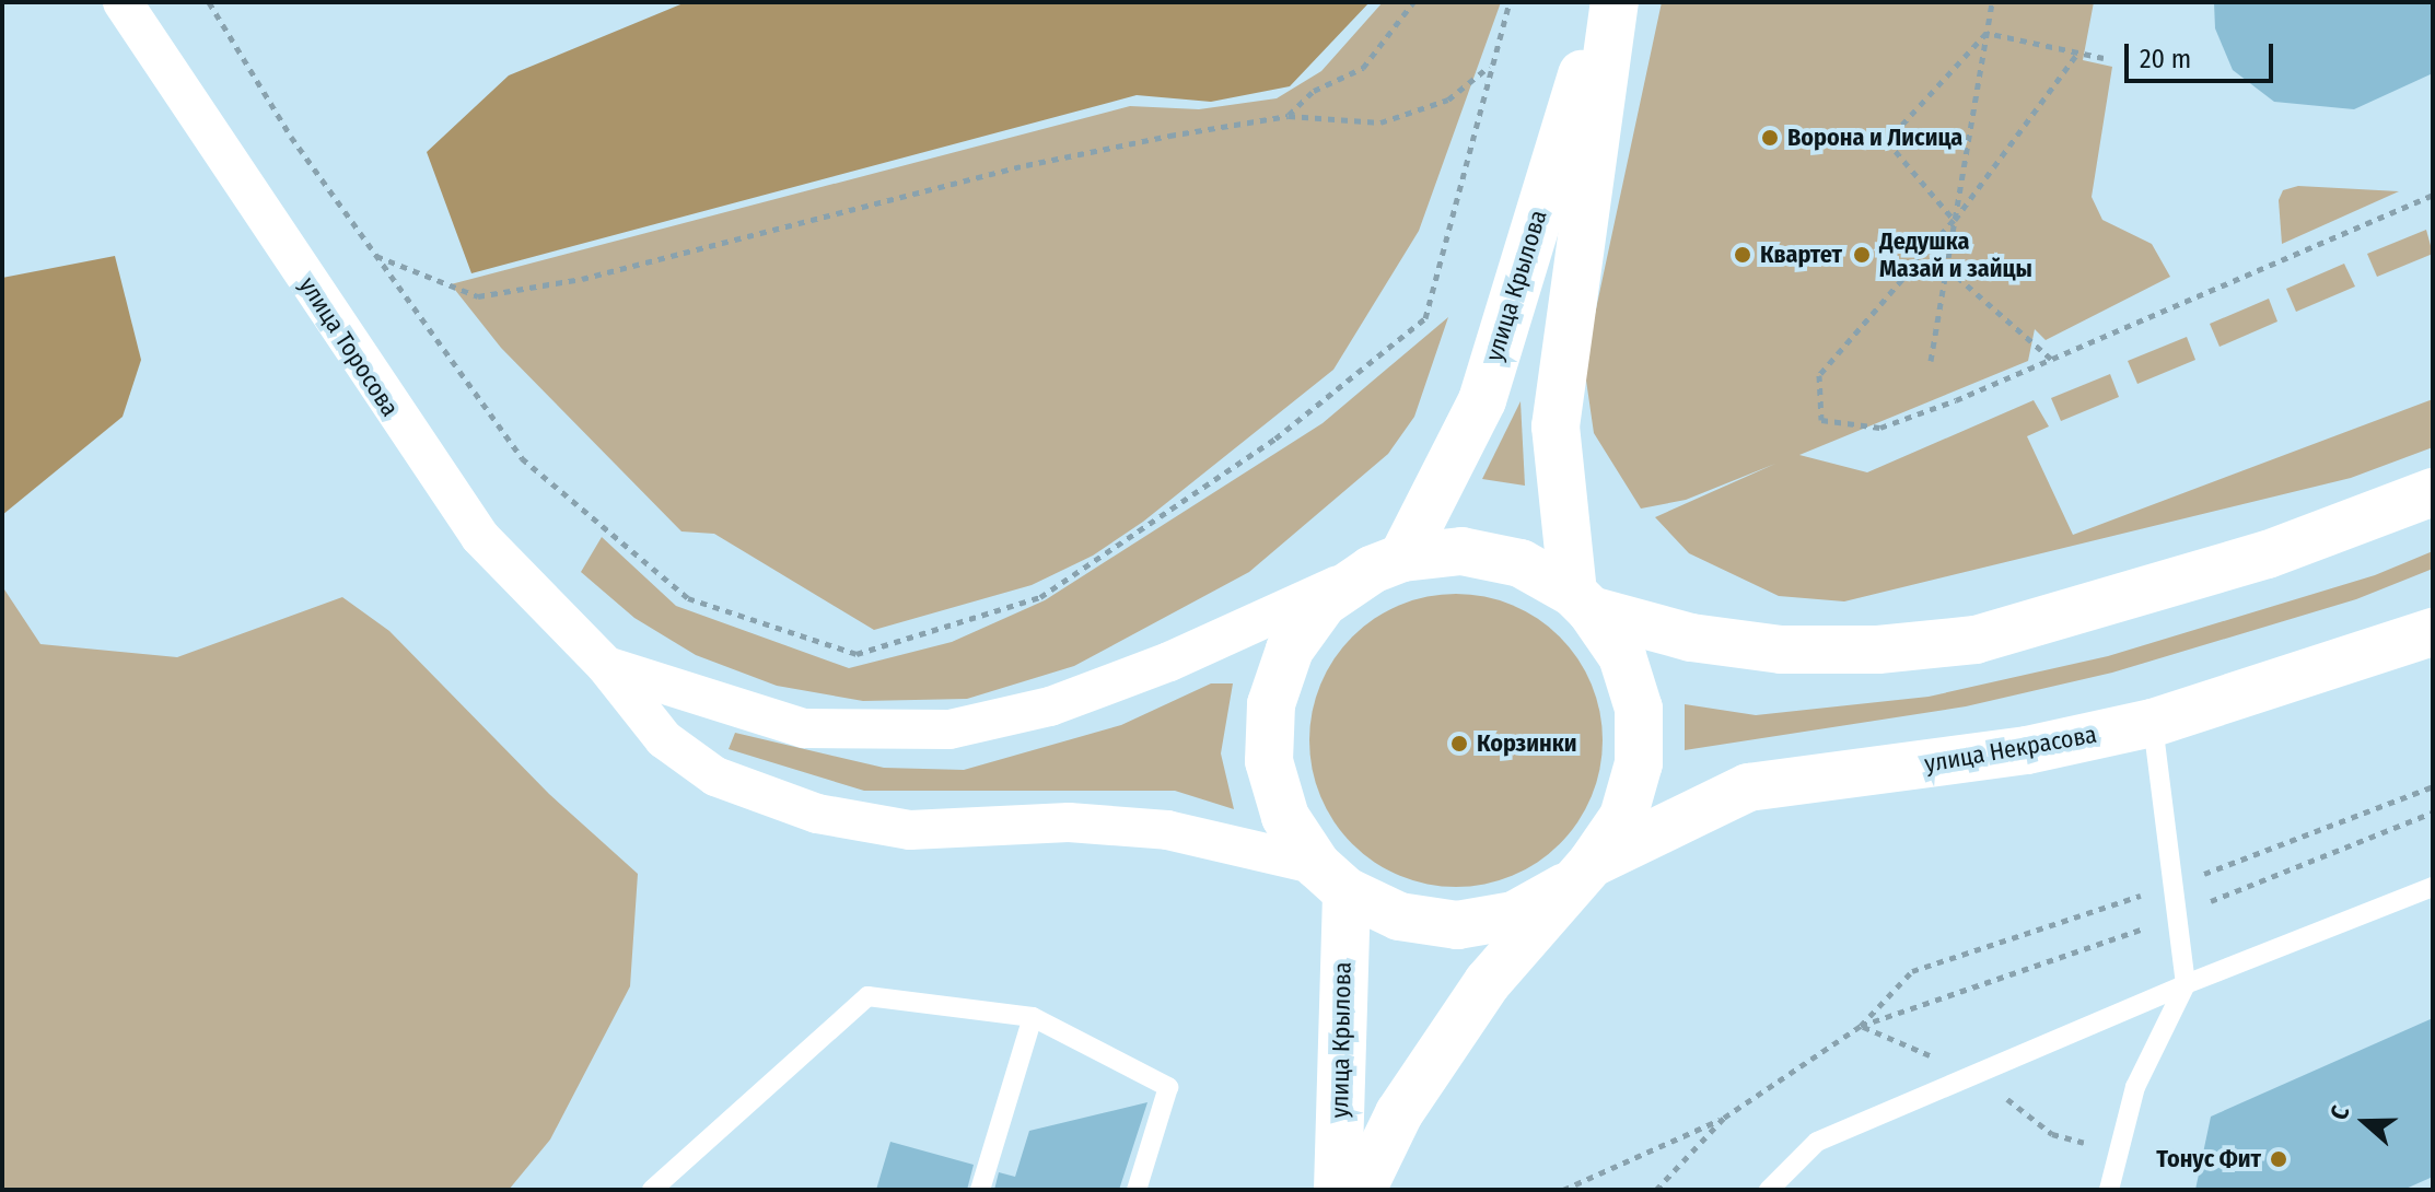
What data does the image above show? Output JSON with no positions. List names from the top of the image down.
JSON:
{
  "streets": {
    "main road": ["улица Крылова", "улица Некрасова"],
    "street": ["улица Торосова"]
  },
  "crossings": [
    ["улица Крылова", "улица Торосова"]
  ],
  "places": [
    "Ворона и Лисица",
    "Квартет",
    "Дедушка Мазай и зайцы",
    "Корзинки",
    "Тонус Фит"
  ],
  "scale_bar": "20 m",
  "north": "left"
}
